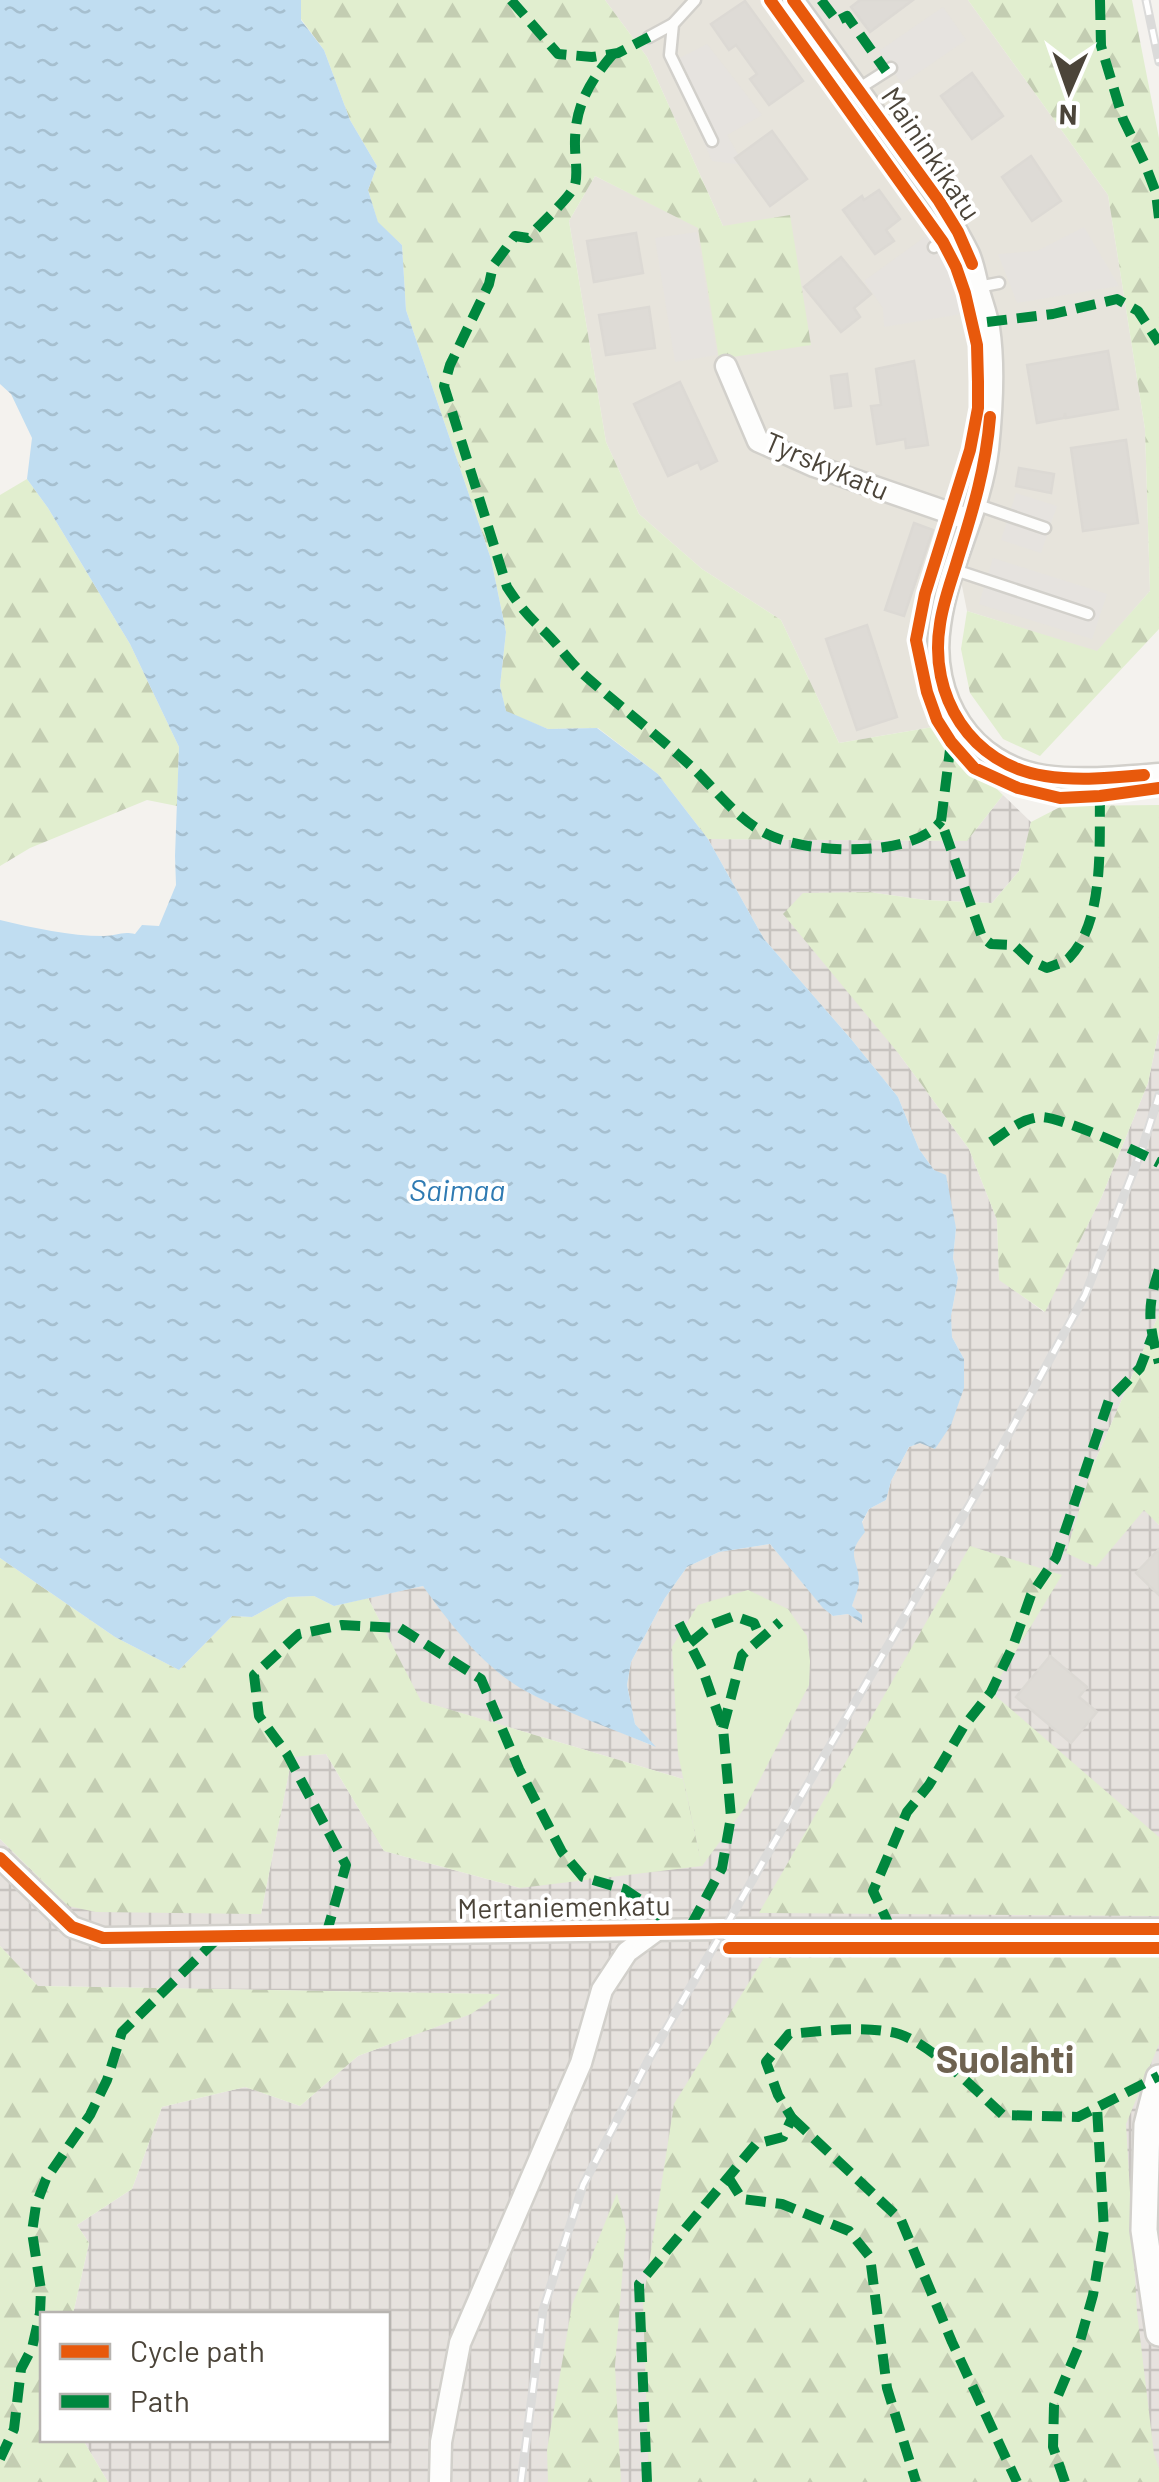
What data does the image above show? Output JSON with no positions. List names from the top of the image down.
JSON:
{
  "streets": {
    "street": ["Maininkikatu", "Tyrskykatu", "Mertaniemenkatu"]
  },
  "crossings": [
    ["Maininkikatu", "Tyrskykatu"]
  ],
  "districts": ["Suolahti"],
  "water": ["Saimaa"],
  "legend": ["Cycle path", "Path"],
  "north": "bottom"
}
